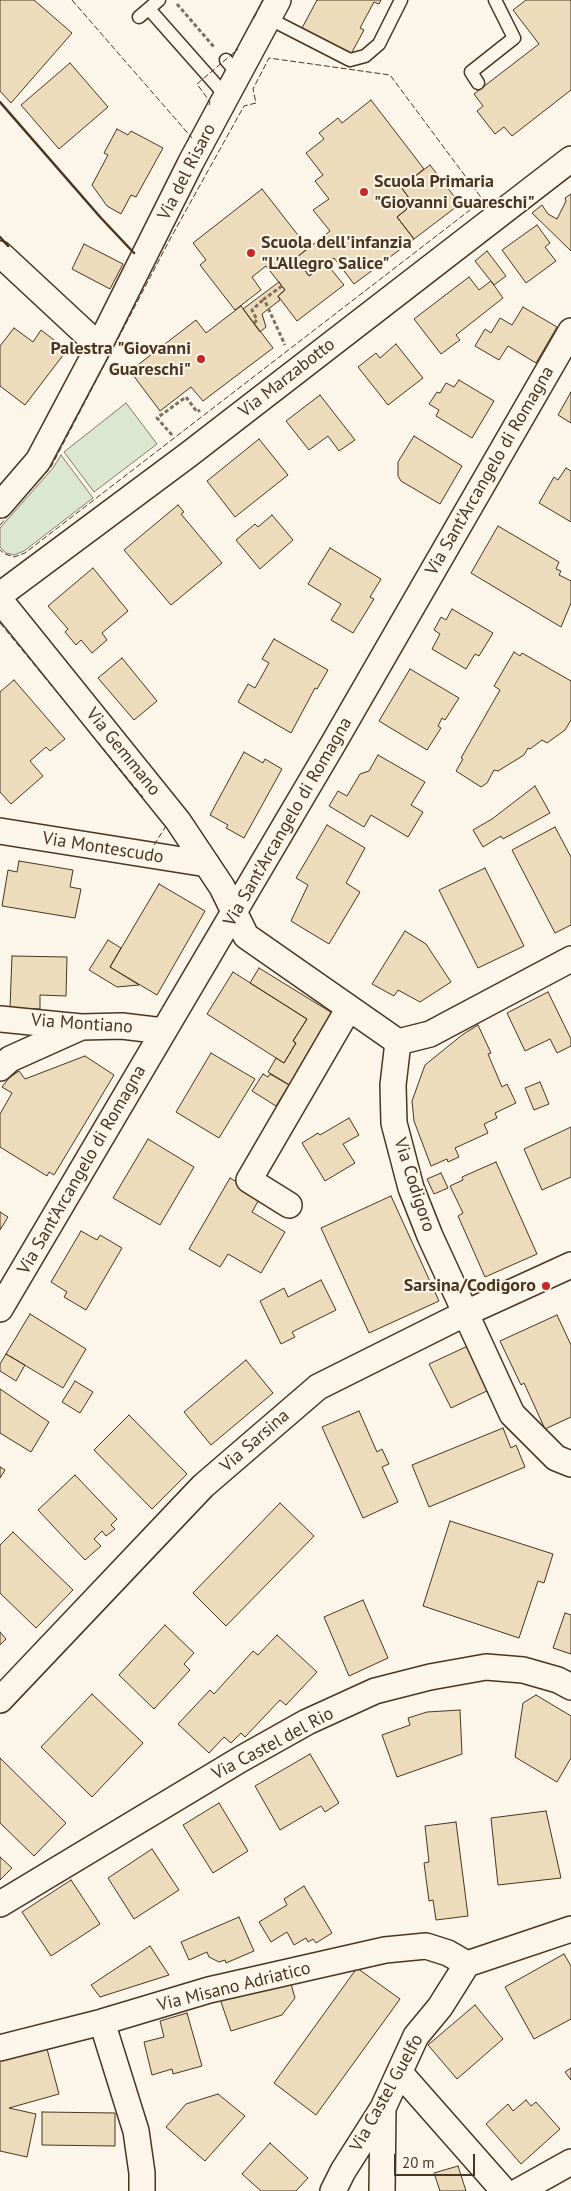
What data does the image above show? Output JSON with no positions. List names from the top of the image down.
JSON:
{
  "streets": {
    "street": [
      "Via del Risaro",
      "Via Marzabotto",
      "Via Sant'Arcangelo di Romagna",
      "Via Gemmano",
      "Via Montescudo",
      "Via Montiano",
      "Via Codigoro",
      "Via Sarsina",
      "Via Castel del Rio",
      "Via Misano Adriatico",
      "Via Castel Guelfo"
    ]
  },
  "crossings": [
    ["Via Sant'Arcangelo di Romagna", "Via Gemmano"],
    ["Via Sant'Arcangelo di Romagna", "Via Montiano"],
    ["Via Gemmano", "Via Montescudo"],
    ["Via Codigoro", "Via Sarsina"],
    ["Via Misano Adriatico", "Via Castel Guelfo"]
  ],
  "places": [
    "Scuola Primaria \"Giovanni Guareschi\"",
    "Scuola dell'infanzia \"L'Allegro Salice\"",
    "Palestra \"Giovanni Guareschi\"",
    "Sarsina/Codigoro"
  ],
  "scale_bar": "20 m"
}
